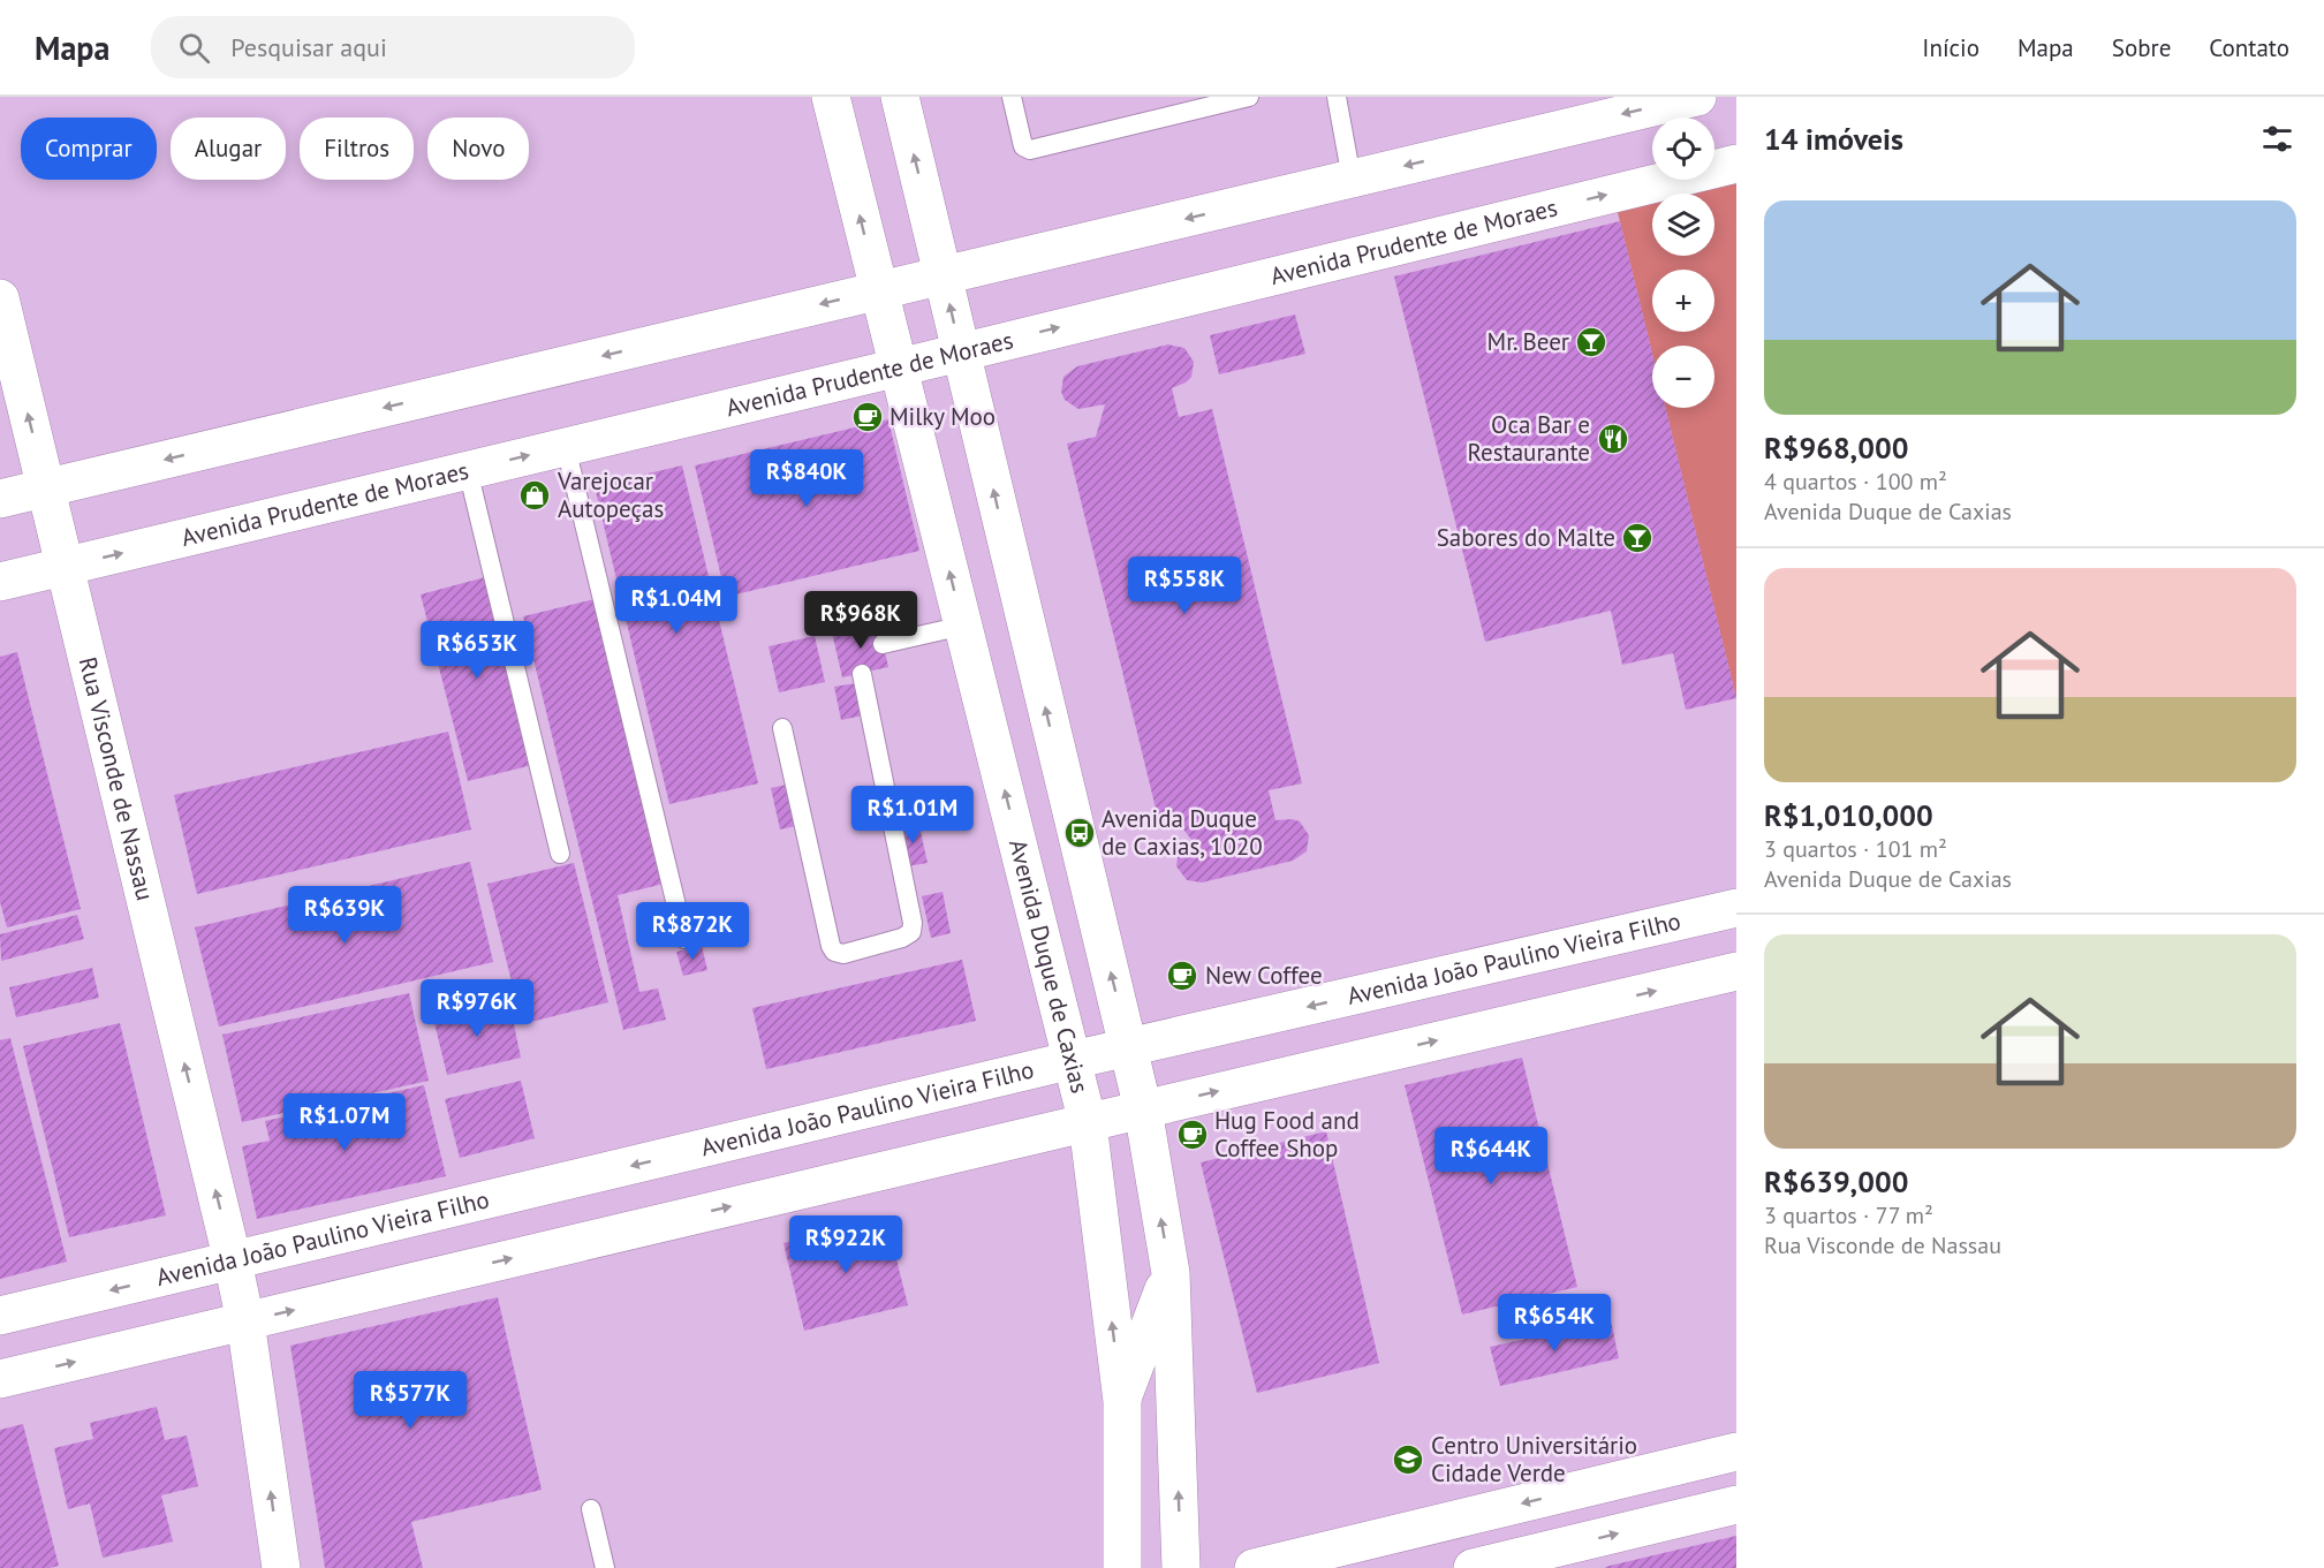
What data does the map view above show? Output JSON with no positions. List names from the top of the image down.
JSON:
{
  "streets": {
    "main road": [
      "Avenida Prudente de Moraes",
      "Rua Visconde de Nassau",
      "Avenida João Paulino Vieira Filho",
      "Avenida Duque de Caxias"
    ]
  },
  "crossings": [
    ["Avenida Prudente de Moraes", "Rua Visconde de Nassau"],
    ["Avenida Prudente de Moraes", "Avenida Duque de Caxias"],
    ["Rua Visconde de Nassau", "Avenida João Paulino Vieira Filho"],
    ["Avenida João Paulino Vieira Filho", "Avenida Duque de Caxias"]
  ],
  "one_way": ["Rua Visconde de Nassau"],
  "places": {
    "bar": ["Mr. Beer", "Sabores do Malte"],
    "cafe": ["Milky Moo", "New Coffee", "Hug Food and Coffee Shop"],
    "restaurant": ["Oca Bar e Restaurante"],
    "shop": ["Varejocar Autopeças"],
    "bus stop": ["Avenida Duque de Caxias, 1020"],
    "school or university": ["Centro Universitário Cidade Verde"]
  },
  "page": {
    "header": "Mapa",
    "search": "Pesquisar aqui",
    "nav": [
      "Início",
      "Mapa",
      "Sobre",
      "Contato"
    ],
    "heading": "14 imóveis",
    "map_buttons": ["+", "−"],
    "chip": [
      "Comprar",
      "Alugar",
      "Filtros",
      "Novo"
    ],
    "list": [
      {
        "name": "R$968,000",
        "note": "4 quartos · 100 m² · Avenida Duque de Caxias"
      },
      {
        "name": "R$1,010,000",
        "note": "3 quartos · 101 m² · Avenida Duque de Caxias"
      },
      {
        "name": "R$639,000",
        "note": "3 quartos · 77 m² · Rua Visconde de Nassau"
      }
    ],
    "price": [
      "R$840K",
      "R$558K",
      "R$1.04M",
      "R$968K",
      "R$653K",
      "R$1.01M",
      "R$639K",
      "R$872K",
      "R$976K",
      "R$1.07M",
      "R$644K",
      "R$922K",
      "R$654K",
      "R$577K"
    ]
  }
}
